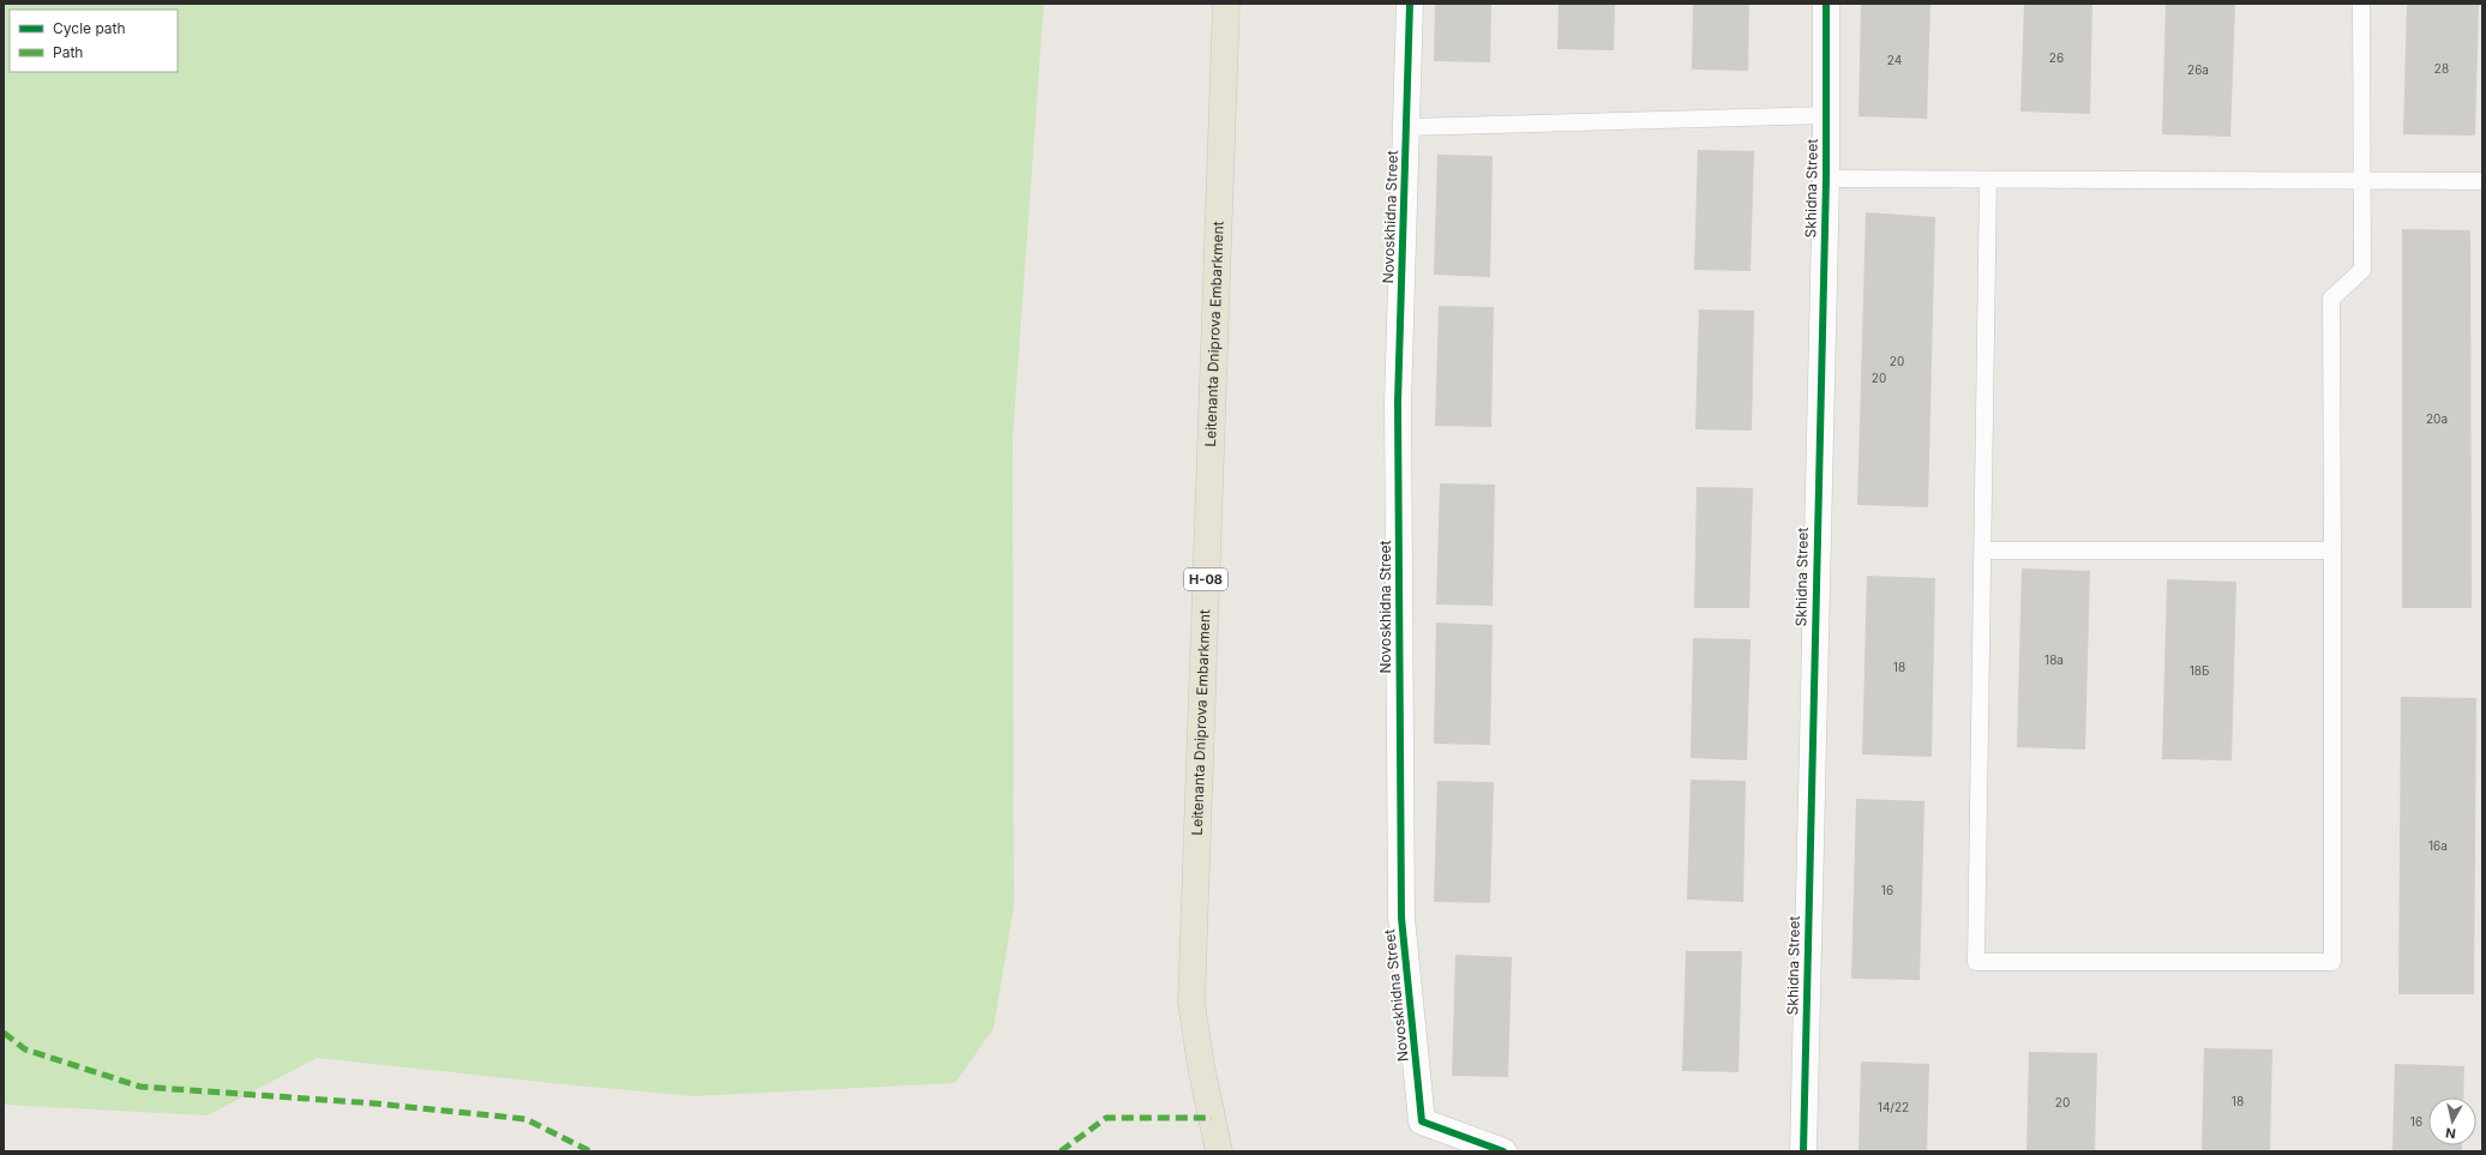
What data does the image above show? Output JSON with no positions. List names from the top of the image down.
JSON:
{
  "streets": {
    "main road": ["Leitenanta Dniprova Embarkment", "Н-08"],
    "street": ["Skhidna Street", "Novoskhidna Street"]
  },
  "house_numbers": [
    "26",
    "24",
    "28",
    "26а",
    "20",
    "20",
    "20а",
    "18а",
    "18",
    "18Б",
    "16а",
    "16",
    "18",
    "20",
    "14/22",
    "16"
  ],
  "legend": ["Cycle path", "Path"],
  "north": "bottom"
}
